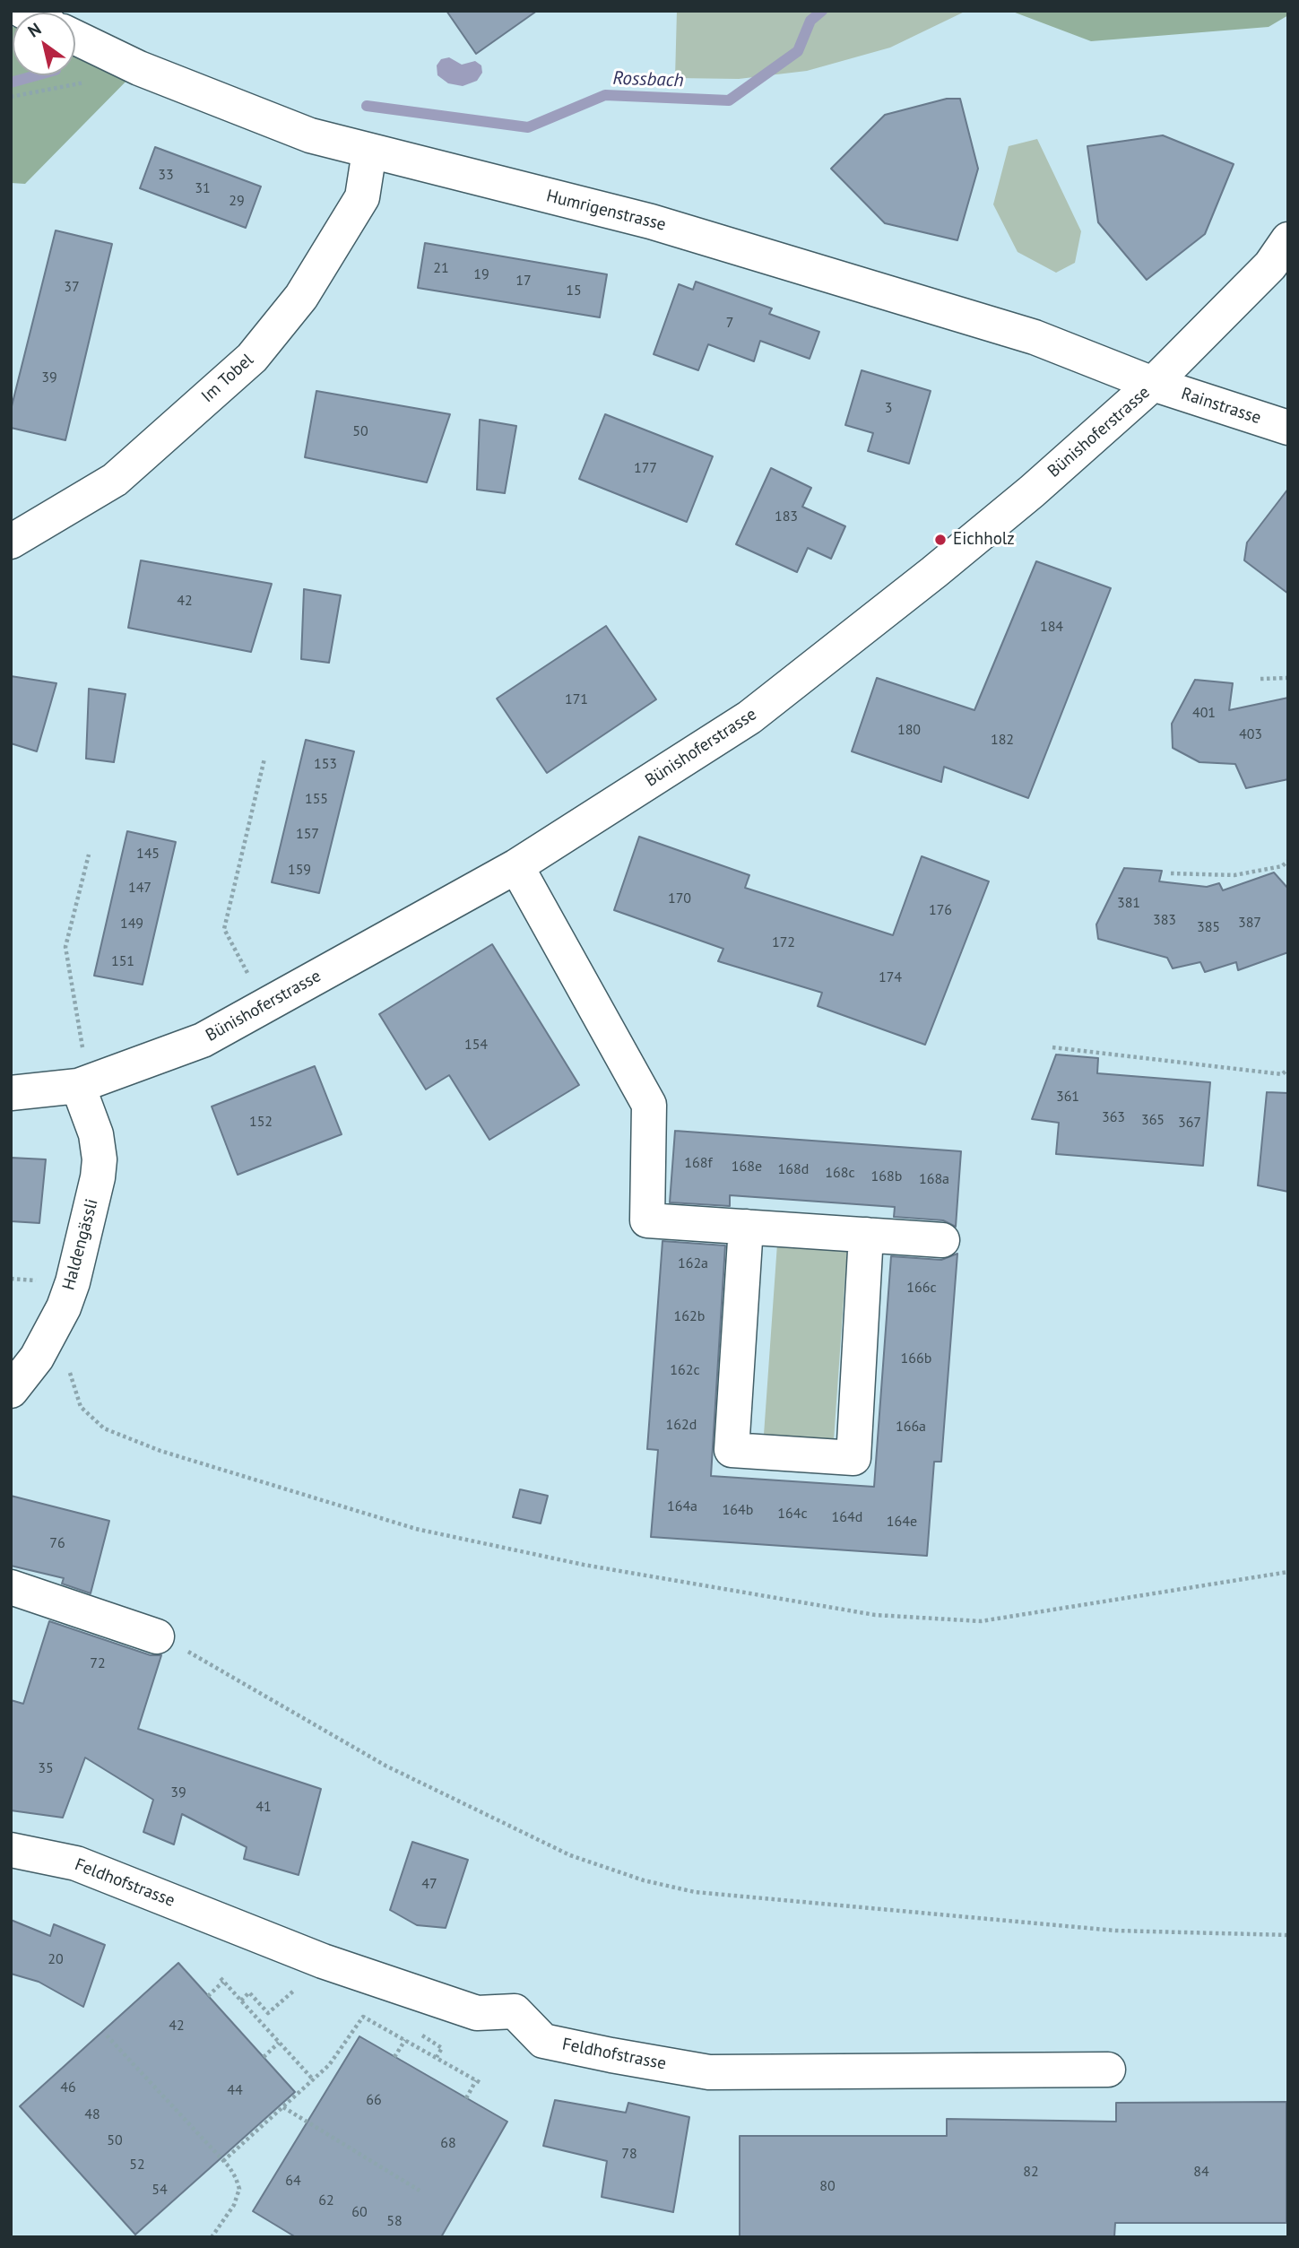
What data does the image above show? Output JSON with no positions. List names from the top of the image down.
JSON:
{
  "streets": {
    "street": [
      "Humrigenstrasse",
      "Im Tobel",
      "Rainstrasse",
      "Bünishoferstrasse",
      "Haldengässli",
      "Feldhofstrasse"
    ]
  },
  "crossings": [
    ["Humrigenstrasse", "Im Tobel"],
    ["Humrigenstrasse", "Rainstrasse"],
    ["Humrigenstrasse", "Bünishoferstrasse"],
    ["Rainstrasse", "Bünishoferstrasse"],
    ["Bünishoferstrasse", "Haldengässli"]
  ],
  "water": ["Rossbach"],
  "places": ["Eichholz"],
  "house_numbers": [
    "33",
    "31",
    "29",
    "21",
    "19",
    "17",
    "37",
    "15",
    "7",
    "39",
    "3",
    "50",
    "177",
    "183",
    "42",
    "184",
    "171",
    "401",
    "180",
    "403",
    "182",
    "153",
    "155",
    "157",
    "145",
    "159",
    "147",
    "170",
    "381",
    "176",
    "383",
    "387",
    "149",
    "385",
    "172",
    "151",
    "174",
    "154",
    "361",
    "363",
    "365",
    "152",
    "367",
    "168f",
    "168e",
    "168d",
    "168c",
    "168b",
    "168a",
    "162a",
    "166c",
    "162b",
    "166b",
    "162c",
    "162d",
    "166a",
    "164a",
    "164b",
    "164c",
    "164d",
    "164e",
    "76",
    "72",
    "35",
    "39",
    "41",
    "47",
    "20",
    "42",
    "46",
    "44",
    "66",
    "48",
    "50",
    "68",
    "78",
    "52",
    "82",
    "84",
    "64",
    "80",
    "54",
    "62",
    "60",
    "58"
  ],
  "north": "top left"
}
